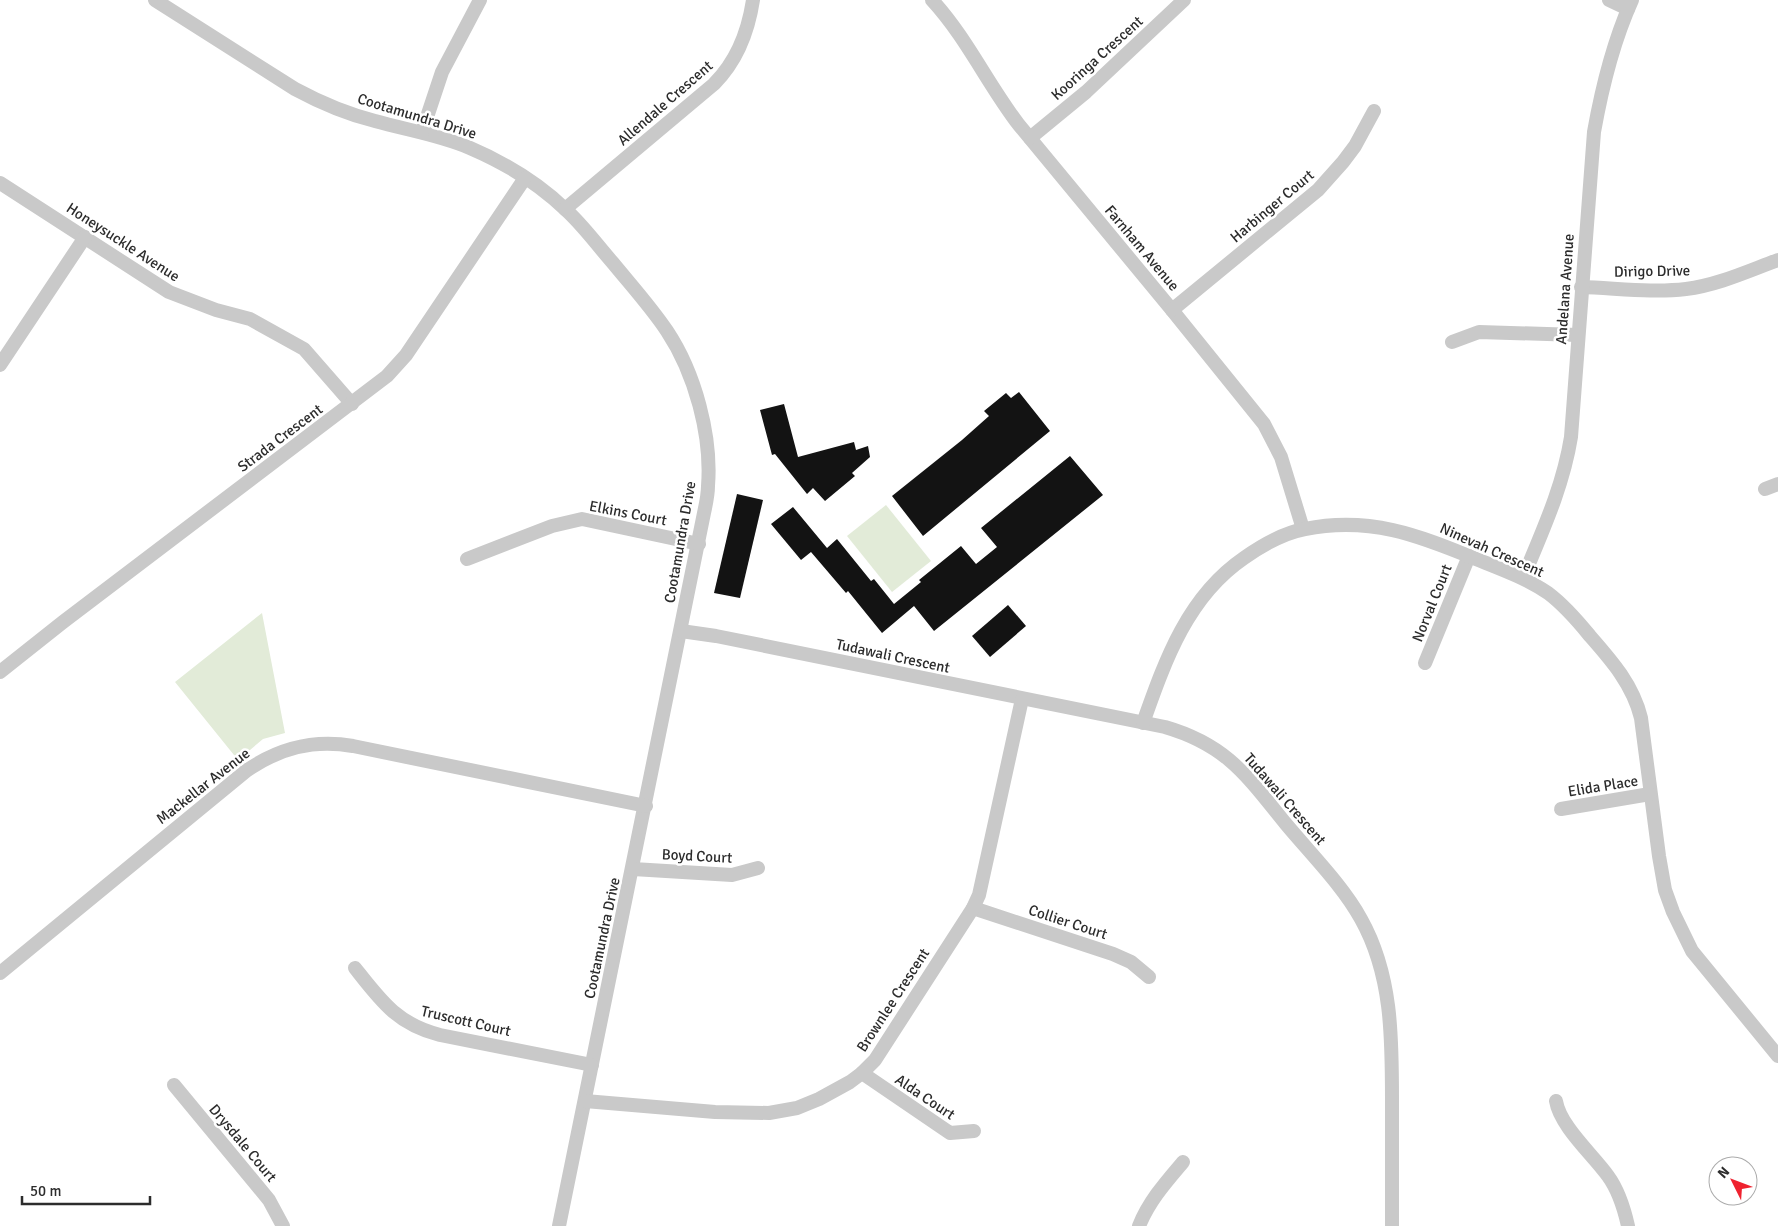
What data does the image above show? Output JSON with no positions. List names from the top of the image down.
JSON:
{
  "streets": {
    "street": [
      "Kooringa Crescent",
      "Allendale Crescent",
      "Cootamundra Drive",
      "Harbinger Court",
      "Honeysuckle Avenue",
      "Farnham Avenue",
      "Dirigo Drive",
      "Andelana Avenue",
      "Strada Crescent",
      "Elkins Court",
      "Ninevah Crescent",
      "Norval Court",
      "Tudawali Crescent",
      "Mackellar Avenue",
      "Elida Place",
      "Boyd Court",
      "Collier Court",
      "Brownlee Crescent",
      "Truscott Court",
      "Alda Court",
      "Drysdale Court"
    ]
  },
  "crossings": [
    ["Kooringa Crescent", "Farnham Avenue"],
    ["Allendale Crescent", "Cootamundra Drive"],
    ["Cootamundra Drive", "Strada Crescent"],
    ["Cootamundra Drive", "Elkins Court"],
    ["Cootamundra Drive", "Tudawali Crescent"],
    ["Cootamundra Drive", "Mackellar Avenue"],
    ["Cootamundra Drive", "Boyd Court"],
    ["Cootamundra Drive", "Brownlee Crescent"],
    ["Cootamundra Drive", "Truscott Court"],
    ["Harbinger Court", "Farnham Avenue"],
    ["Honeysuckle Avenue", "Strada Crescent"],
    ["Farnham Avenue", "Ninevah Crescent"],
    ["Dirigo Drive", "Andelana Avenue"],
    ["Andelana Avenue", "Ninevah Crescent"],
    ["Ninevah Crescent", "Norval Court"],
    ["Ninevah Crescent", "Tudawali Crescent"],
    ["Ninevah Crescent", "Elida Place"],
    ["Tudawali Crescent", "Brownlee Crescent"],
    ["Collier Court", "Brownlee Crescent"],
    ["Brownlee Crescent", "Alda Court"]
  ],
  "scale_bar": "50 m",
  "north": "top left"
}
